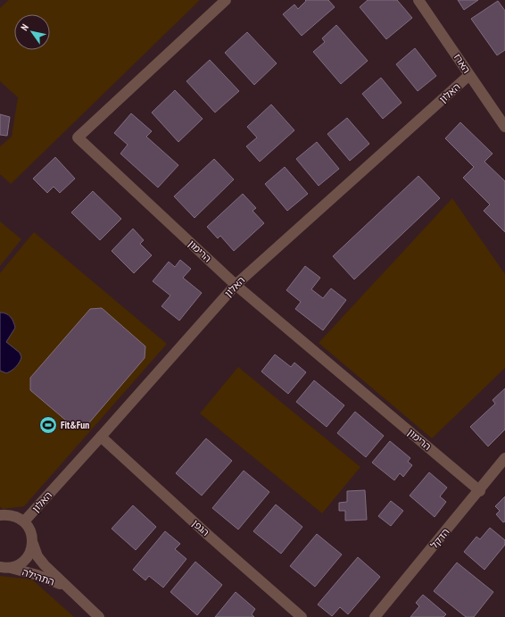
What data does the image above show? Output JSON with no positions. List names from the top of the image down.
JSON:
{
  "streets": {
    "street": [
      "הארז",
      "האלון",
      "הרימון",
      "הגפן",
      "הדקל",
      "התהילה"
    ]
  },
  "crossings": [
    ["הארז", "האלון"],
    ["האלון", "הרימון"],
    ["האלון", "הגפן"],
    ["האלון", "התהילה"],
    ["הרימון", "הדקל"]
  ],
  "places": {
    "sports": ["Fit&Fun"]
  },
  "north": "top left"
}
